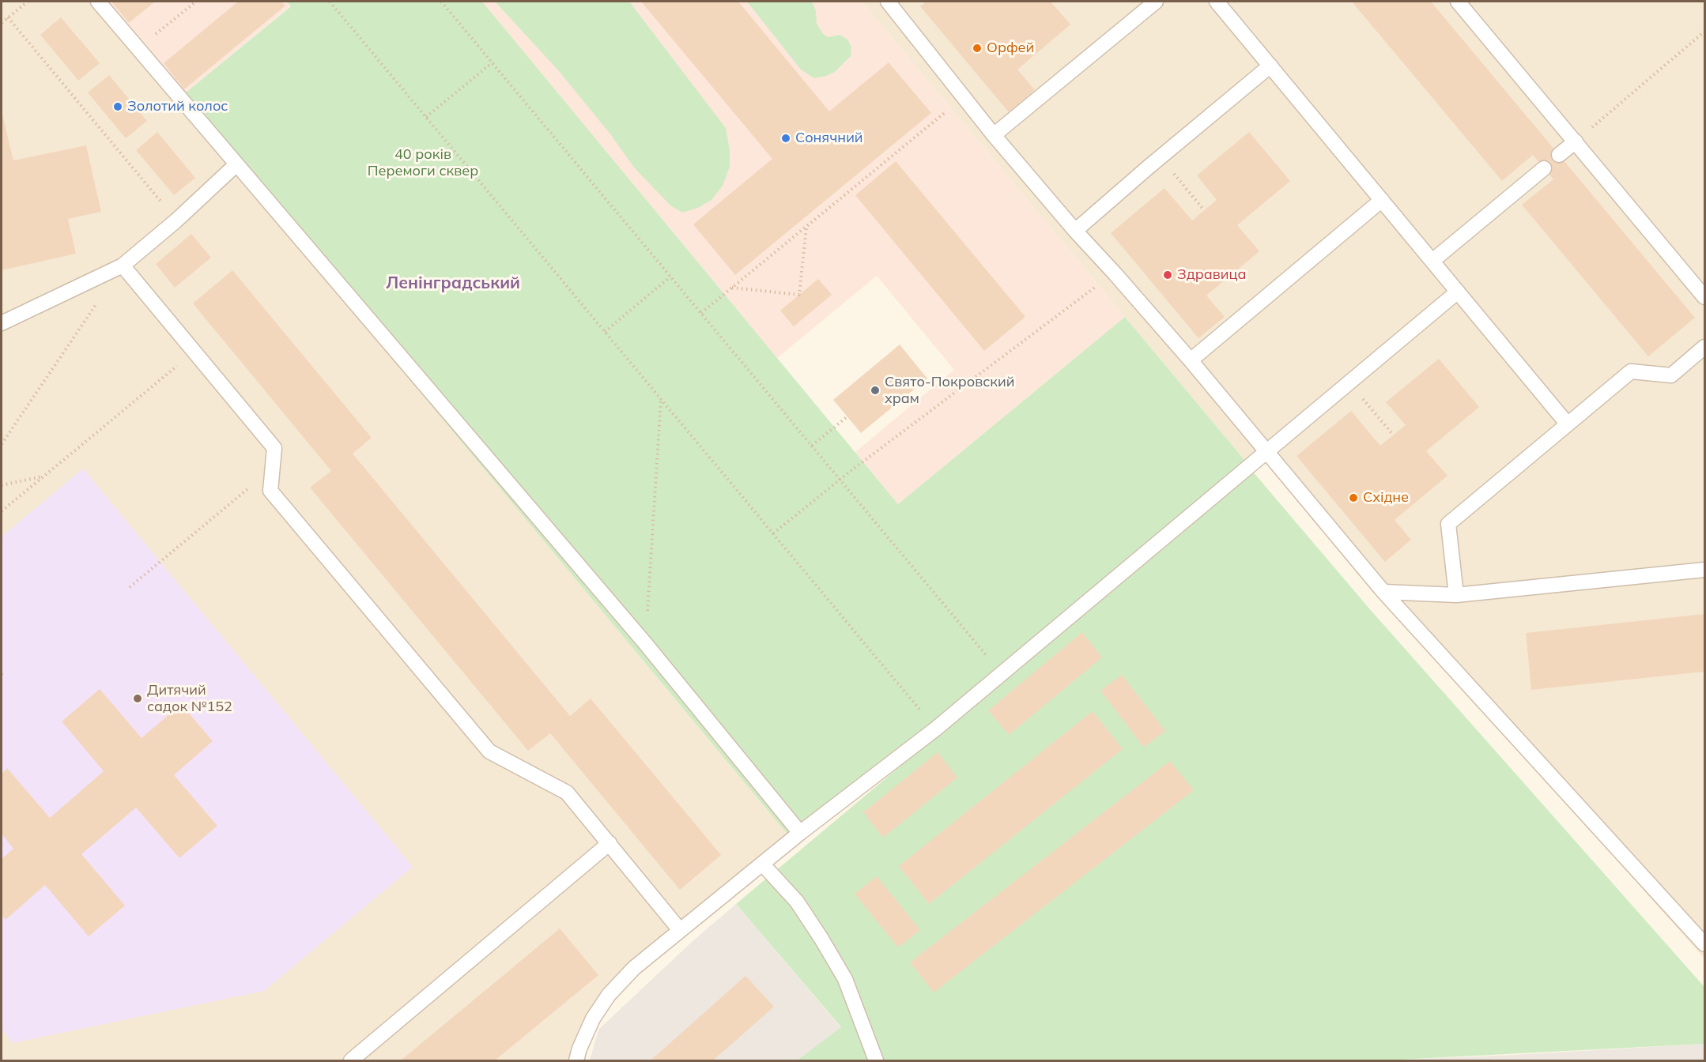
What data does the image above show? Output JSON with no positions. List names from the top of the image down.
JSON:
{
  "districts": ["Ленінградський"],
  "parks": ["40 років Перемоги сквер"],
  "places": [
    "Орфей",
    "Золотий колос",
    "Сонячний",
    "Здравица",
    "Свято-Покровский храм",
    "Східне",
    "Дитячий садок №152"
  ]
}
